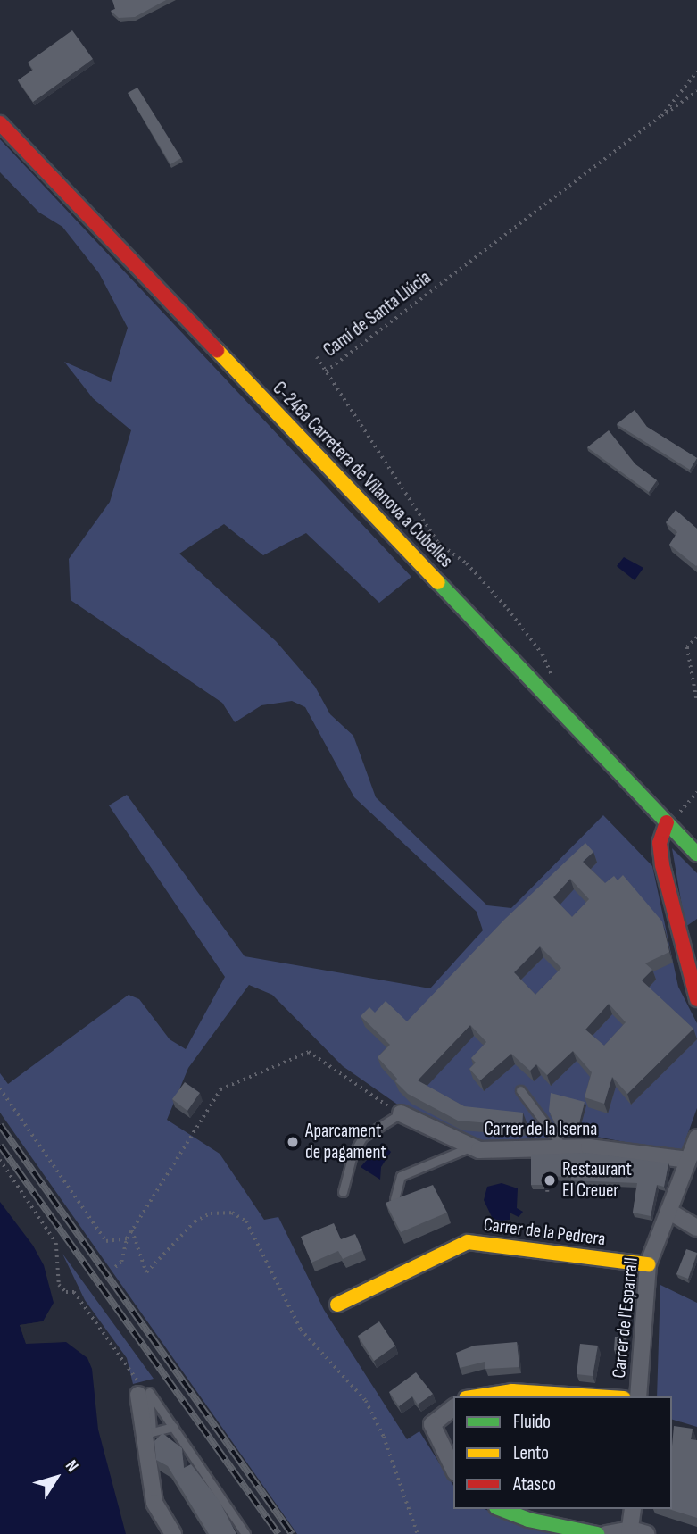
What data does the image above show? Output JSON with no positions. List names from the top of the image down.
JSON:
{
  "streets": {
    "main road": ["C-246a Carretera de Vilanova a Cubelles", "Carrer de la Pedrera"],
    "street": ["Carrer de la Iserna", "Carrer de l'Esparrall"],
    "path": ["Camí de Santa Llúcia"]
  },
  "crossings": [
    ["Camí de Santa Llúcia", "C-246a Carretera de Vilanova a Cubelles"],
    ["Carrer de la Iserna", "Carrer de l'Esparrall"],
    ["Carrer de la Pedrera", "Carrer de l'Esparrall"]
  ],
  "places": ["Aparcament de pagament", "Restaurant El Creuer"],
  "legend": ["Fluido", "Lento", "Atasco"],
  "north": "top right"
}
